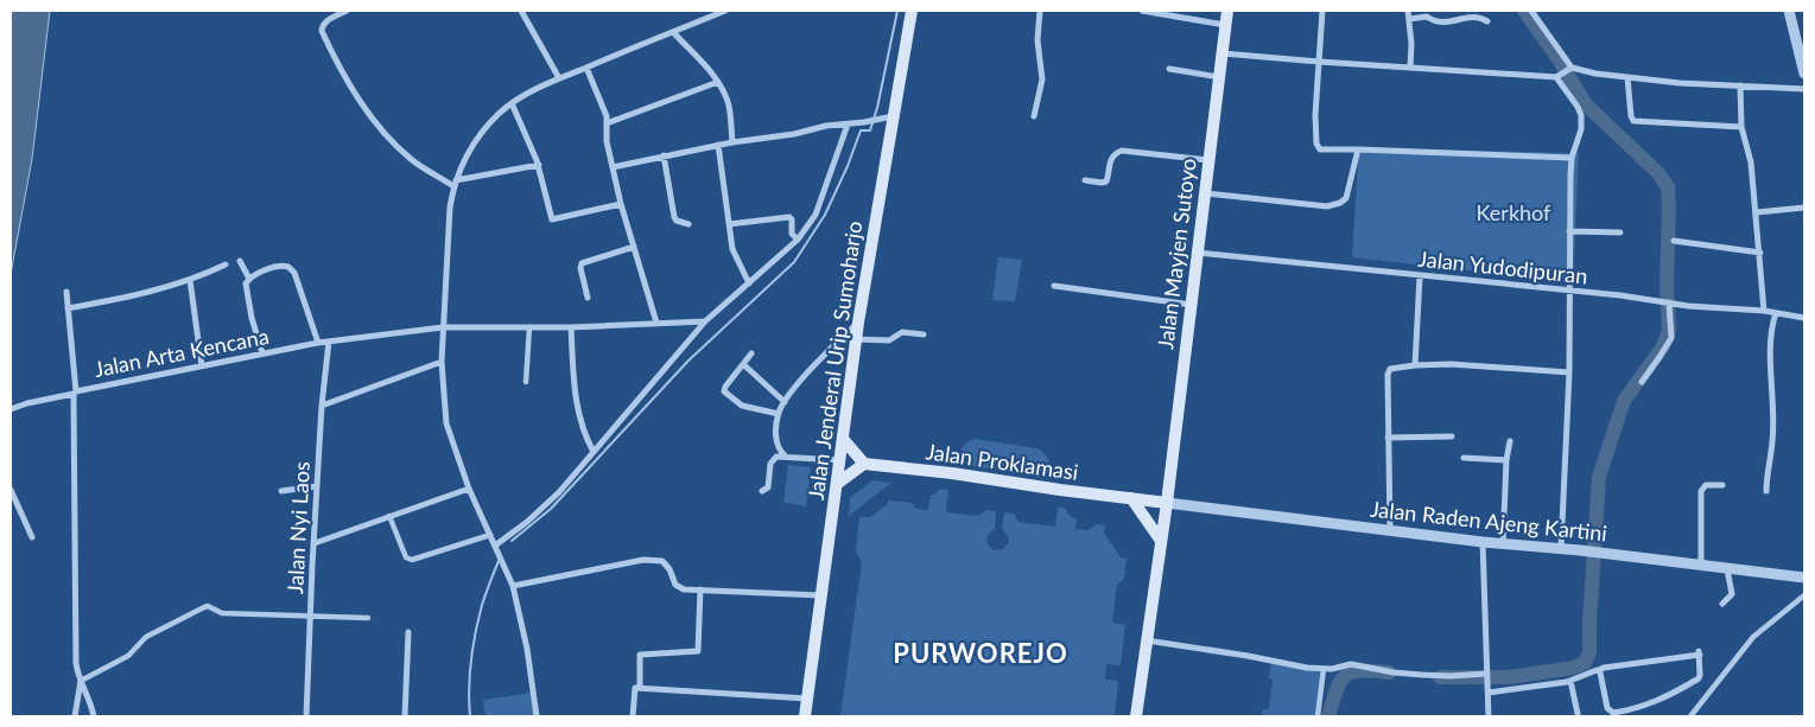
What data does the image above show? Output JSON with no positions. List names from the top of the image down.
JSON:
{
  "streets": {
    "main road": ["Jalan Mayjen Sutoyo", "Jalan Jenderal Urip Sumoharjo", "Jalan Proklamasi"],
    "street": [
      "Jalan Yudodipuran",
      "Jalan Arta Kencana",
      "Jalan Raden Ajeng Kartini",
      "Jalan Nyi Laos"
    ]
  },
  "crossings": [
    ["Jalan Mayjen Sutoyo", "Jalan Yudodipuran"],
    ["Jalan Mayjen Sutoyo", "Jalan Proklamasi"],
    ["Jalan Mayjen Sutoyo", "Jalan Raden Ajeng Kartini"],
    ["Jalan Arta Kencana", "Jalan Nyi Laos"],
    ["Jalan Proklamasi", "Jalan Raden Ajeng Kartini"]
  ],
  "districts": ["PURWOREJO"],
  "parks": ["Kerkhof"]
}
